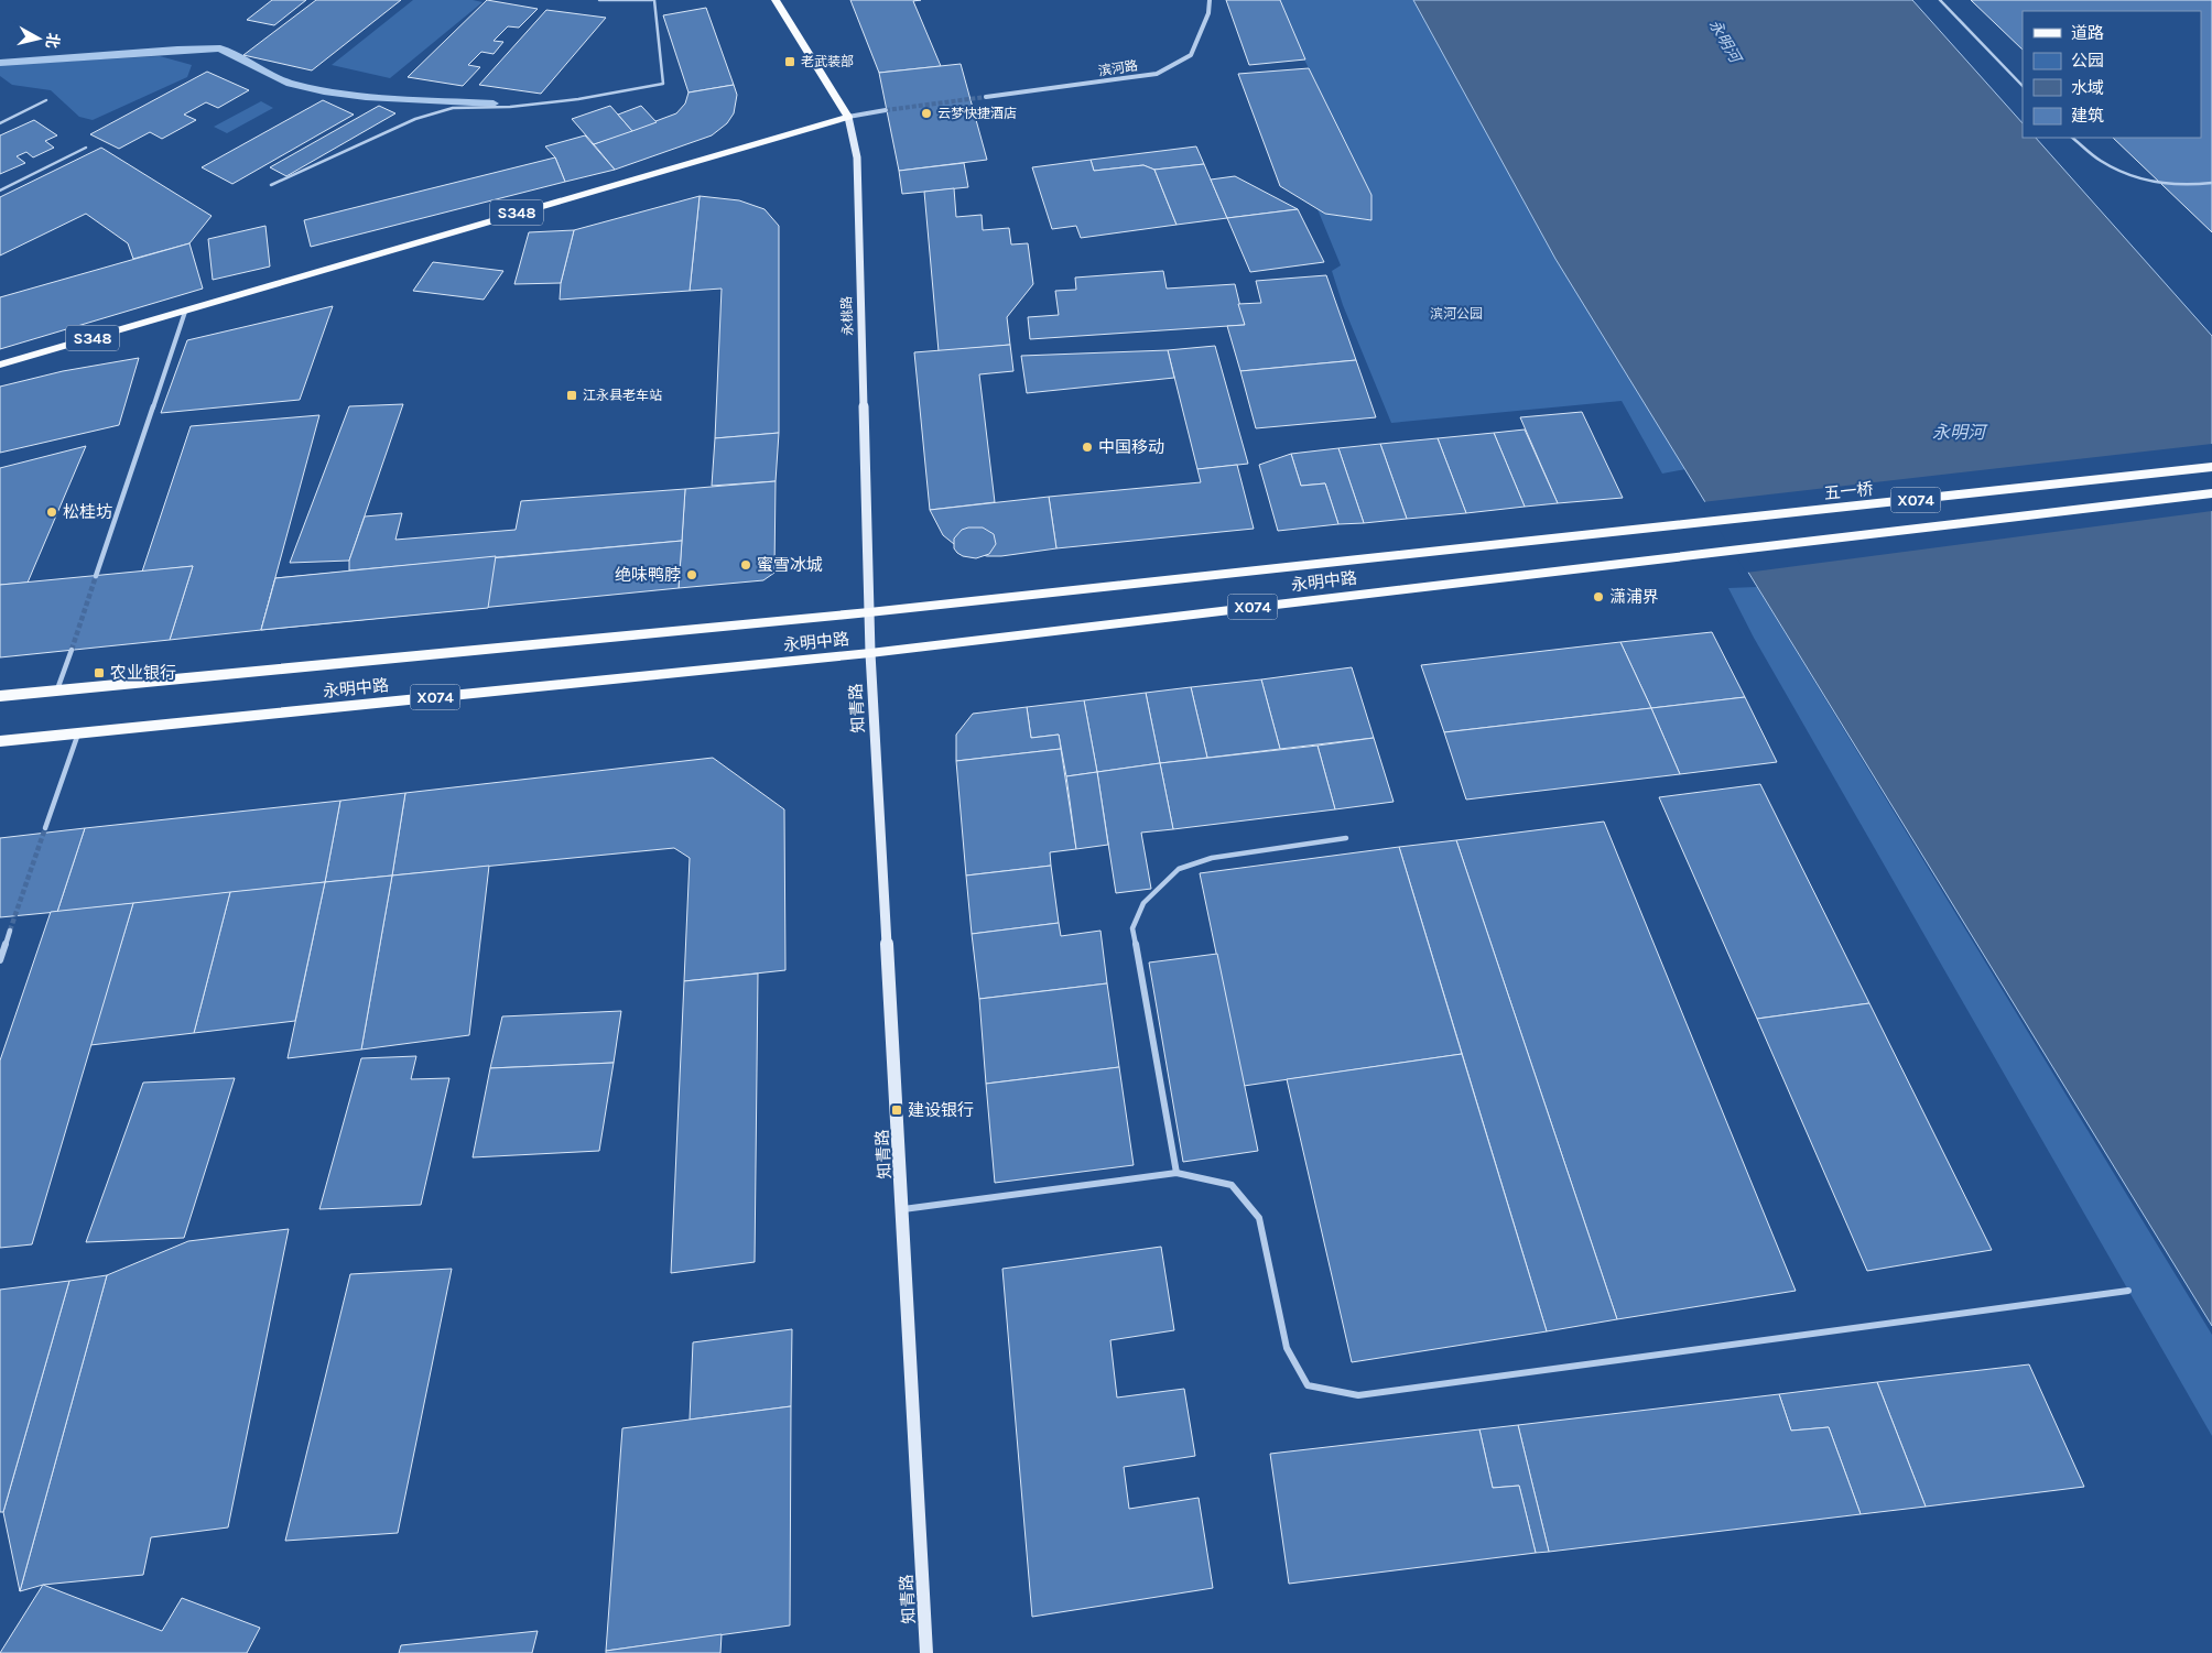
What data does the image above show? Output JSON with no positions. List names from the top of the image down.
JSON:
{
  "streets": {
    "main road": [
      "S348",
      "永桃路",
      "五一桥",
      "X074",
      "永明中路",
      "知青路"
    ],
    "street": ["滨河路"]
  },
  "crossings": [
    ["S348", "永桃路"],
    ["永桃路", "永明中路"],
    ["永桃路", "知青路"],
    ["五一桥", "永明中路"],
    ["永明中路", "知青路"]
  ],
  "water": ["永明河"],
  "parks": ["滨河公园"],
  "places": {
    "transit": [
      "老武装部",
      "江永县老车站",
      "农业银行",
      "建设银行"
    ],
    "other": [
      "云梦快捷酒店",
      "中国移动",
      "松桂坊",
      "蜜雪冰城",
      "绝味鸭脖",
      "潇浦界"
    ]
  },
  "legend": [
    "道路",
    "公园",
    "水域",
    "建筑"
  ],
  "north": "right"
}
